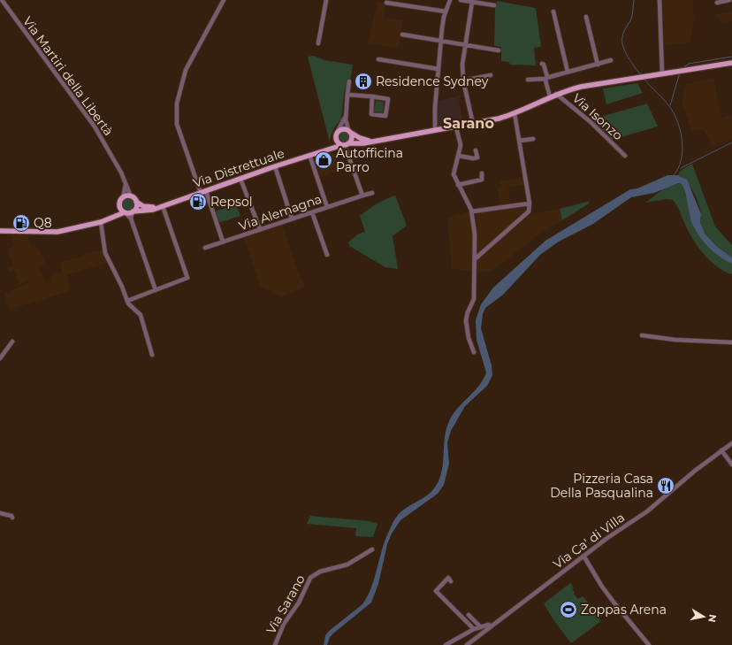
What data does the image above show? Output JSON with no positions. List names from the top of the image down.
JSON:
{
  "streets": {
    "main road": ["Via Distrettuale"],
    "street": [
      "Via Martiri della Libertà",
      "Via Isonzo",
      "Via Alemagna",
      "Via Ca' di Villa",
      "Via Sarano"
    ]
  },
  "crossings": [
    ["Via Martiri della Libertà", "Via Distrettuale"]
  ],
  "districts": ["Sarano"],
  "places": {
    "building": ["Residence Sydney"],
    "shop": ["Autofficina Parro"],
    "fuel station": ["Repsol", "Q8"],
    "restaurant": ["Pizzeria Casa Della Pasqualina"],
    "sports": ["Zoppas Arena"]
  },
  "north": "right"
}
